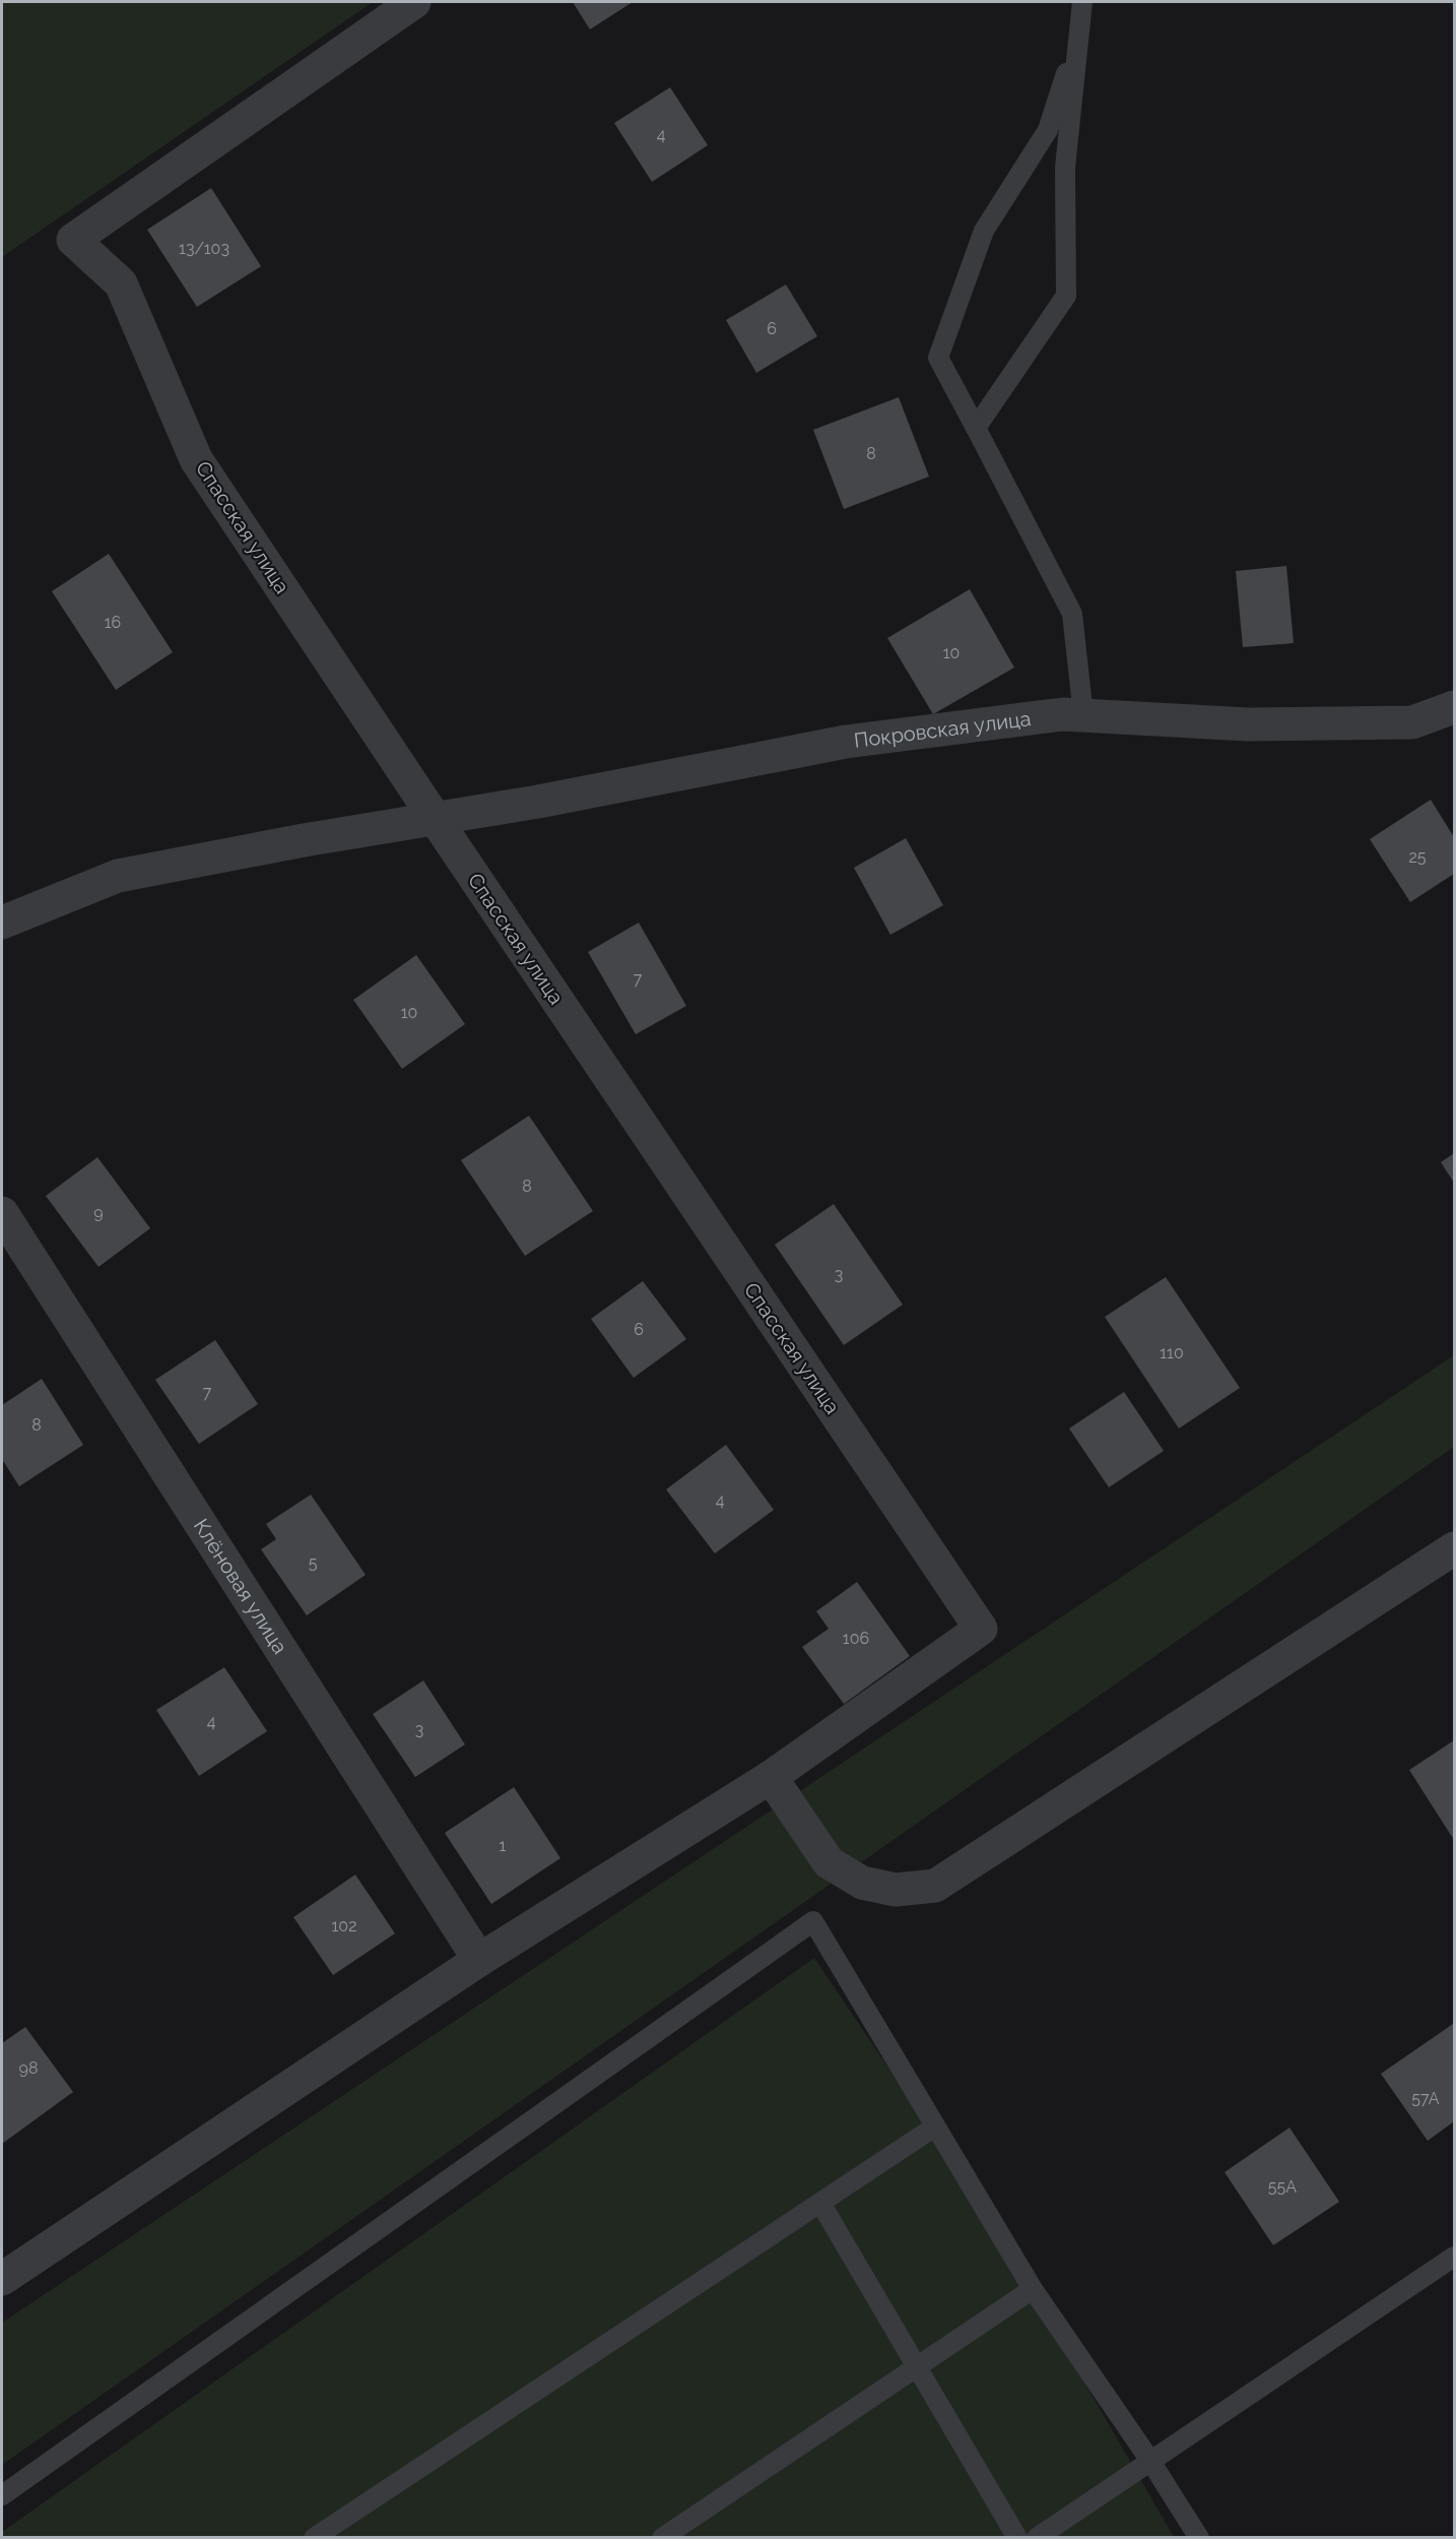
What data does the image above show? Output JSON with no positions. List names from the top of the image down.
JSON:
{
  "streets": {
    "street": ["Спасская улица", "Покровская улица", "Клёновая улица"]
  },
  "crossings": [
    ["Спасская улица", "Покровская улица"]
  ],
  "house_numbers": [
    "4",
    "13/103",
    "6",
    "8",
    "16",
    "10",
    "25",
    "7",
    "10",
    "8",
    "9",
    "3",
    "6",
    "110",
    "7",
    "8",
    "4",
    "5",
    "106",
    "4",
    "3",
    "1",
    "102",
    "98",
    "57А",
    "55А"
  ]
}
